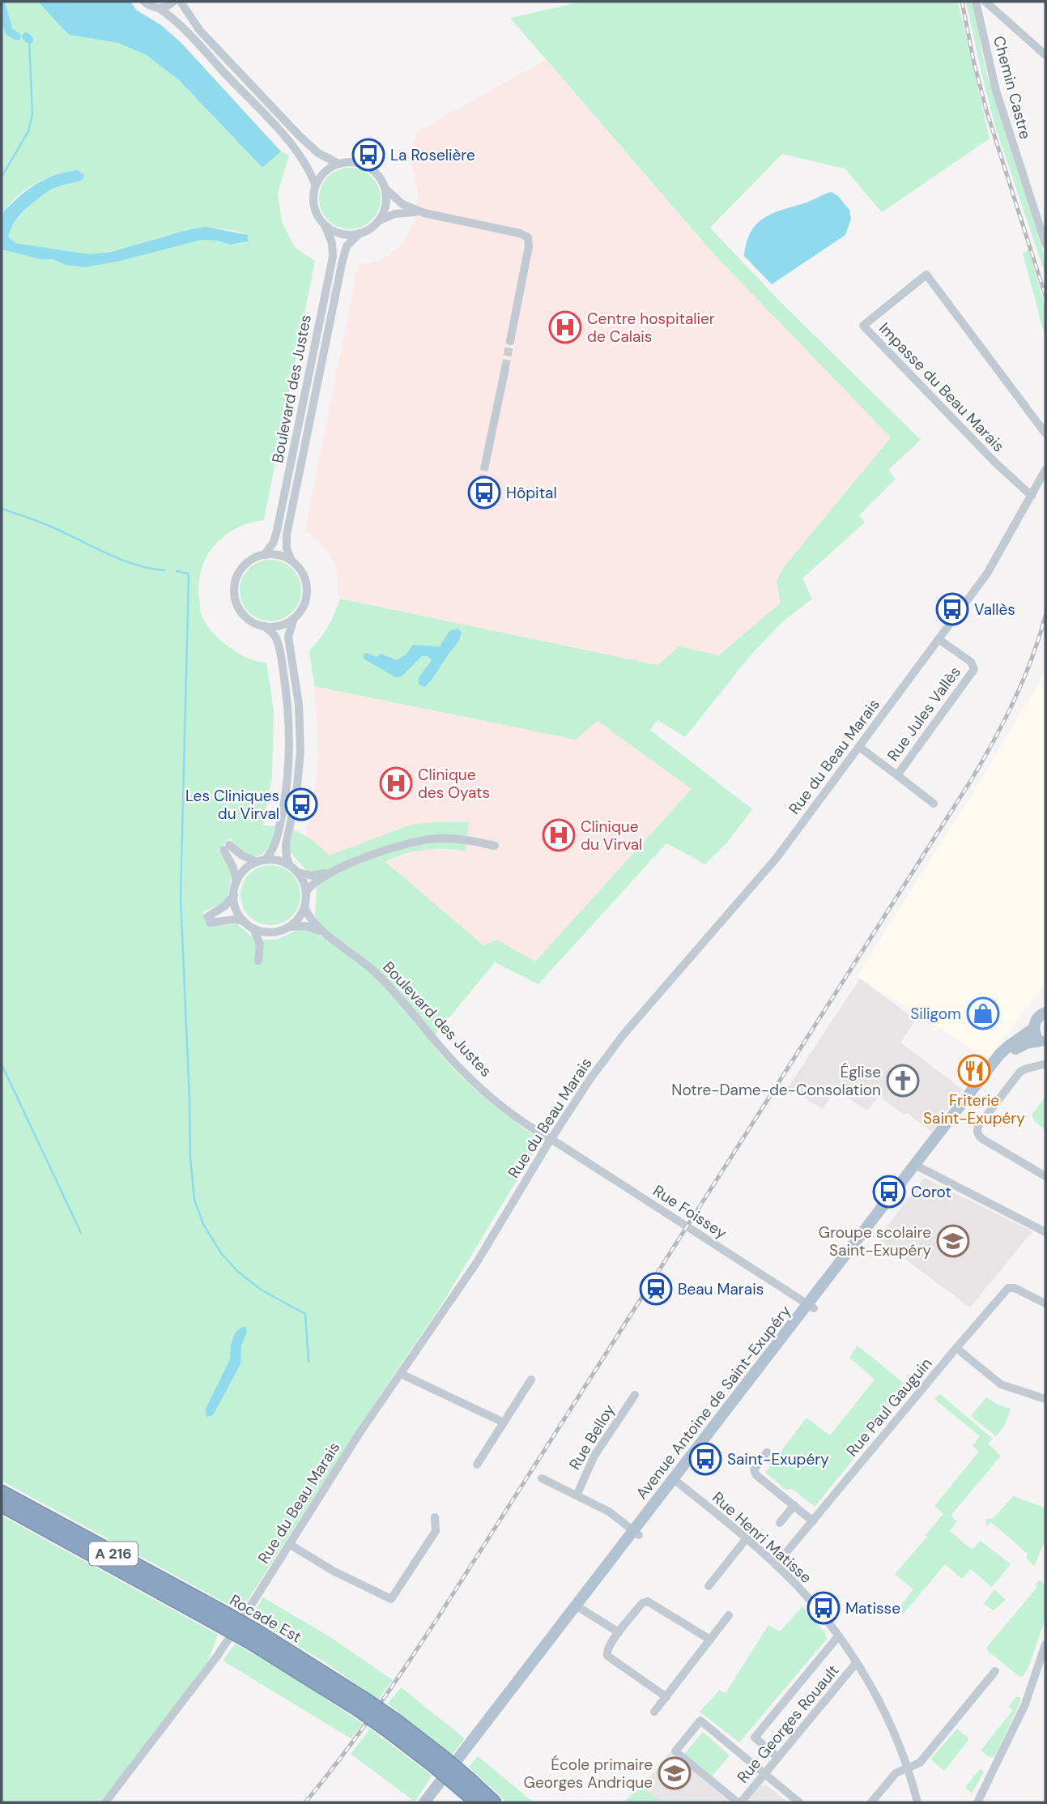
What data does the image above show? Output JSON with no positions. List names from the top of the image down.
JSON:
{
  "streets": {
    "highway": ["A 216", "Rocade Est"],
    "main road": ["Avenue Antoine de Saint-Exupéry"],
    "street": [
      "Chemin Castre",
      "Impasse du Beau Marais",
      "Boulevard des Justes",
      "Rue Jules Vallès",
      "Rue du Beau Marais",
      "Rue Foissey",
      "Rue Paul Gauguin",
      "Rue Belloy",
      "Rue Henri Matisse",
      "Rue Georges Rouault"
    ]
  },
  "crossings": [
    ["Impasse du Beau Marais", "Rue du Beau Marais"],
    ["Boulevard des Justes", "Rue du Beau Marais"],
    ["Boulevard des Justes", "Rue Foissey"],
    ["Rue Jules Vallès", "Rue du Beau Marais"],
    ["Rue du Beau Marais", "Rue Foissey"],
    ["Rue Foissey", "Avenue Antoine de Saint-Exupéry"],
    ["Avenue Antoine de Saint-Exupéry", "Rue Henri Matisse"],
    ["Rue Paul Gauguin", "Rue Henri Matisse"],
    ["Rue Henri Matisse", "Rue Georges Rouault"]
  ],
  "places": {
    "bus stop": [
      "La Roselière",
      "Hôpital",
      "Vallès",
      "Les Cliniques du Virval",
      "Corot",
      "Saint-Exupéry",
      "Matisse"
    ],
    "hospital": ["Centre hospitalier de Calais", "Clinique des Oyats", "Clinique du Virval"],
    "shop": ["Siligom"],
    "restaurant": ["Friterie Saint-Exupéry"],
    "church": ["Église Notre-Dame-de-Consolation"],
    "school or university": ["Groupe scolaire Saint-Exupéry", "École primaire Georges Andrique"],
    "station": ["Beau Marais"]
  }
}
